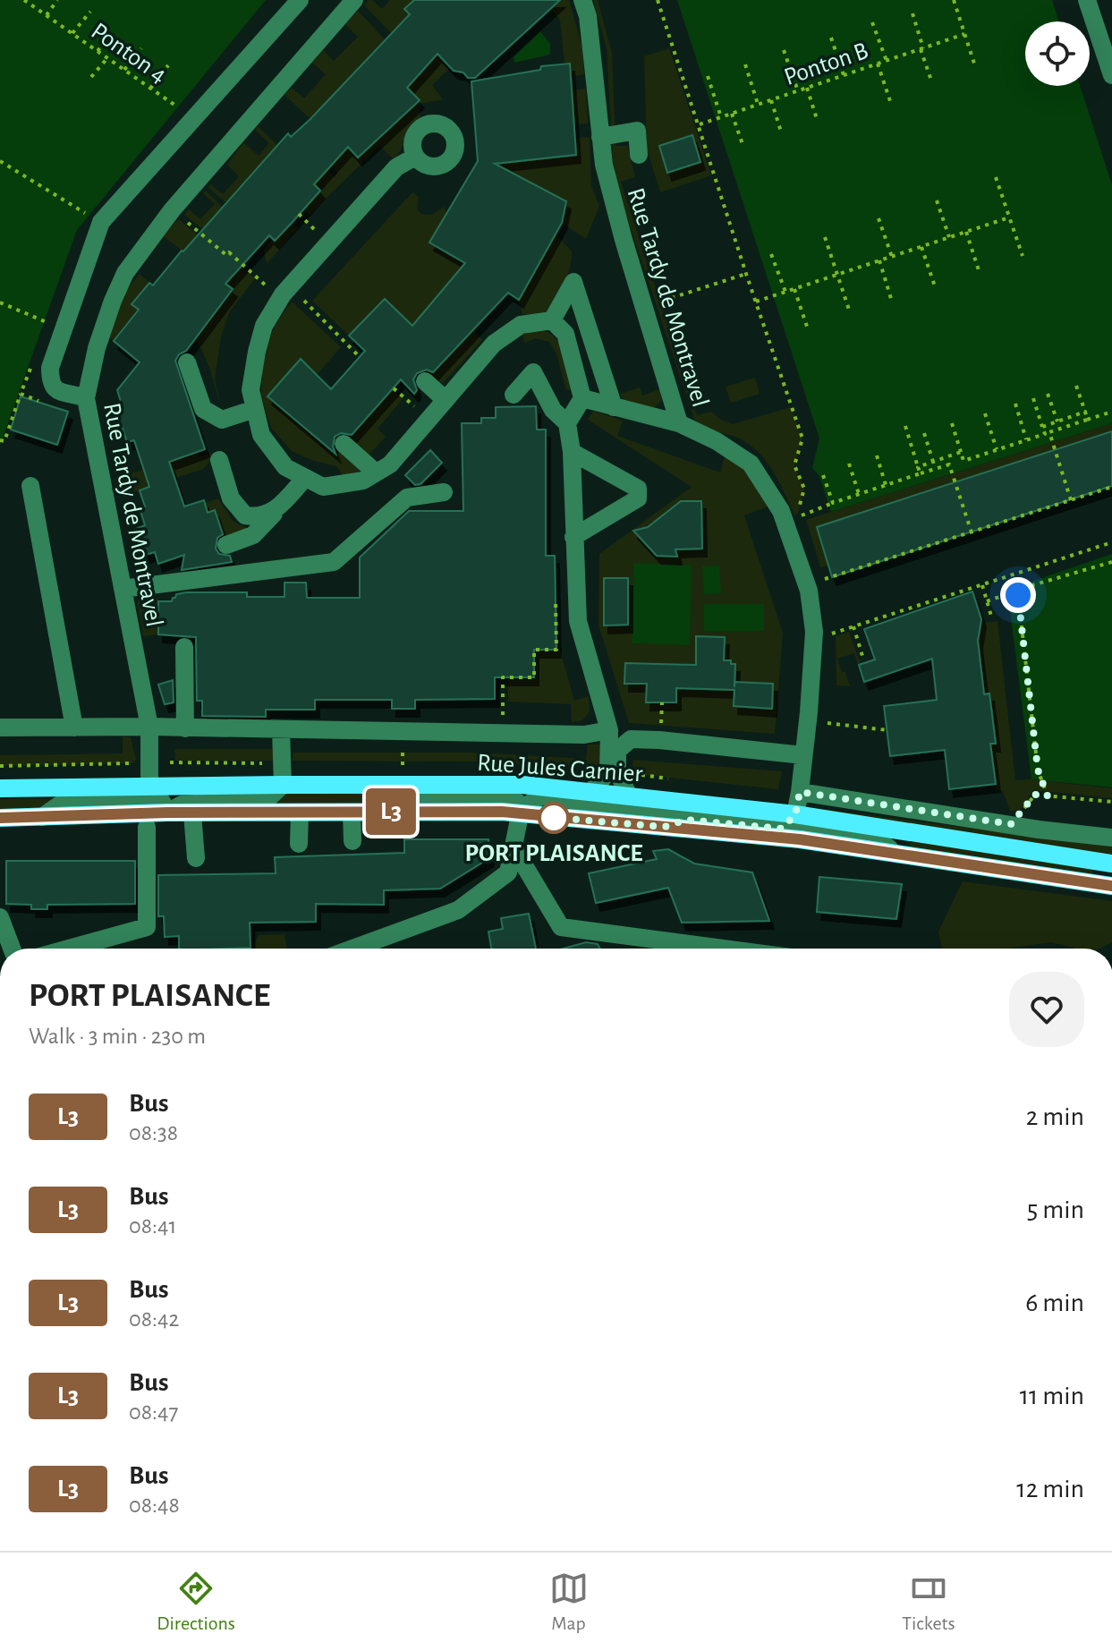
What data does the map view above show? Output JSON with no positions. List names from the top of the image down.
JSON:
{
  "streets": {
    "main road": ["Rue Jules Garnier"],
    "street": ["Rue Tardy de Montravel"],
    "path": ["Ponton 4", "Ponton B"]
  },
  "crossings": [
    ["Rue Tardy de Montravel", "Rue Jules Garnier"]
  ],
  "places": ["PORT PLAISANCE"],
  "lines": ["bus line L3"],
  "page": {
    "on_map": "L3",
    "heading": ["PORT PLAISANCE", "Walk · 3 min · 230 m"],
    "list": [
      {
        "mark": "L3",
        "name": "Bus",
        "note": "08:38",
        "value": "2 min"
      },
      {
        "mark": "L3",
        "name": "Bus",
        "note": "08:41",
        "value": "5 min"
      },
      {
        "mark": "L3",
        "name": "Bus",
        "note": "08:42",
        "value": "6 min"
      },
      {
        "mark": "L3",
        "name": "Bus",
        "note": "08:47",
        "value": "11 min"
      },
      {
        "mark": "L3",
        "name": "Bus",
        "note": "08:48",
        "value": "12 min"
      }
    ],
    "tabs": ["Directions", "Map", "Tickets"]
  }
}
